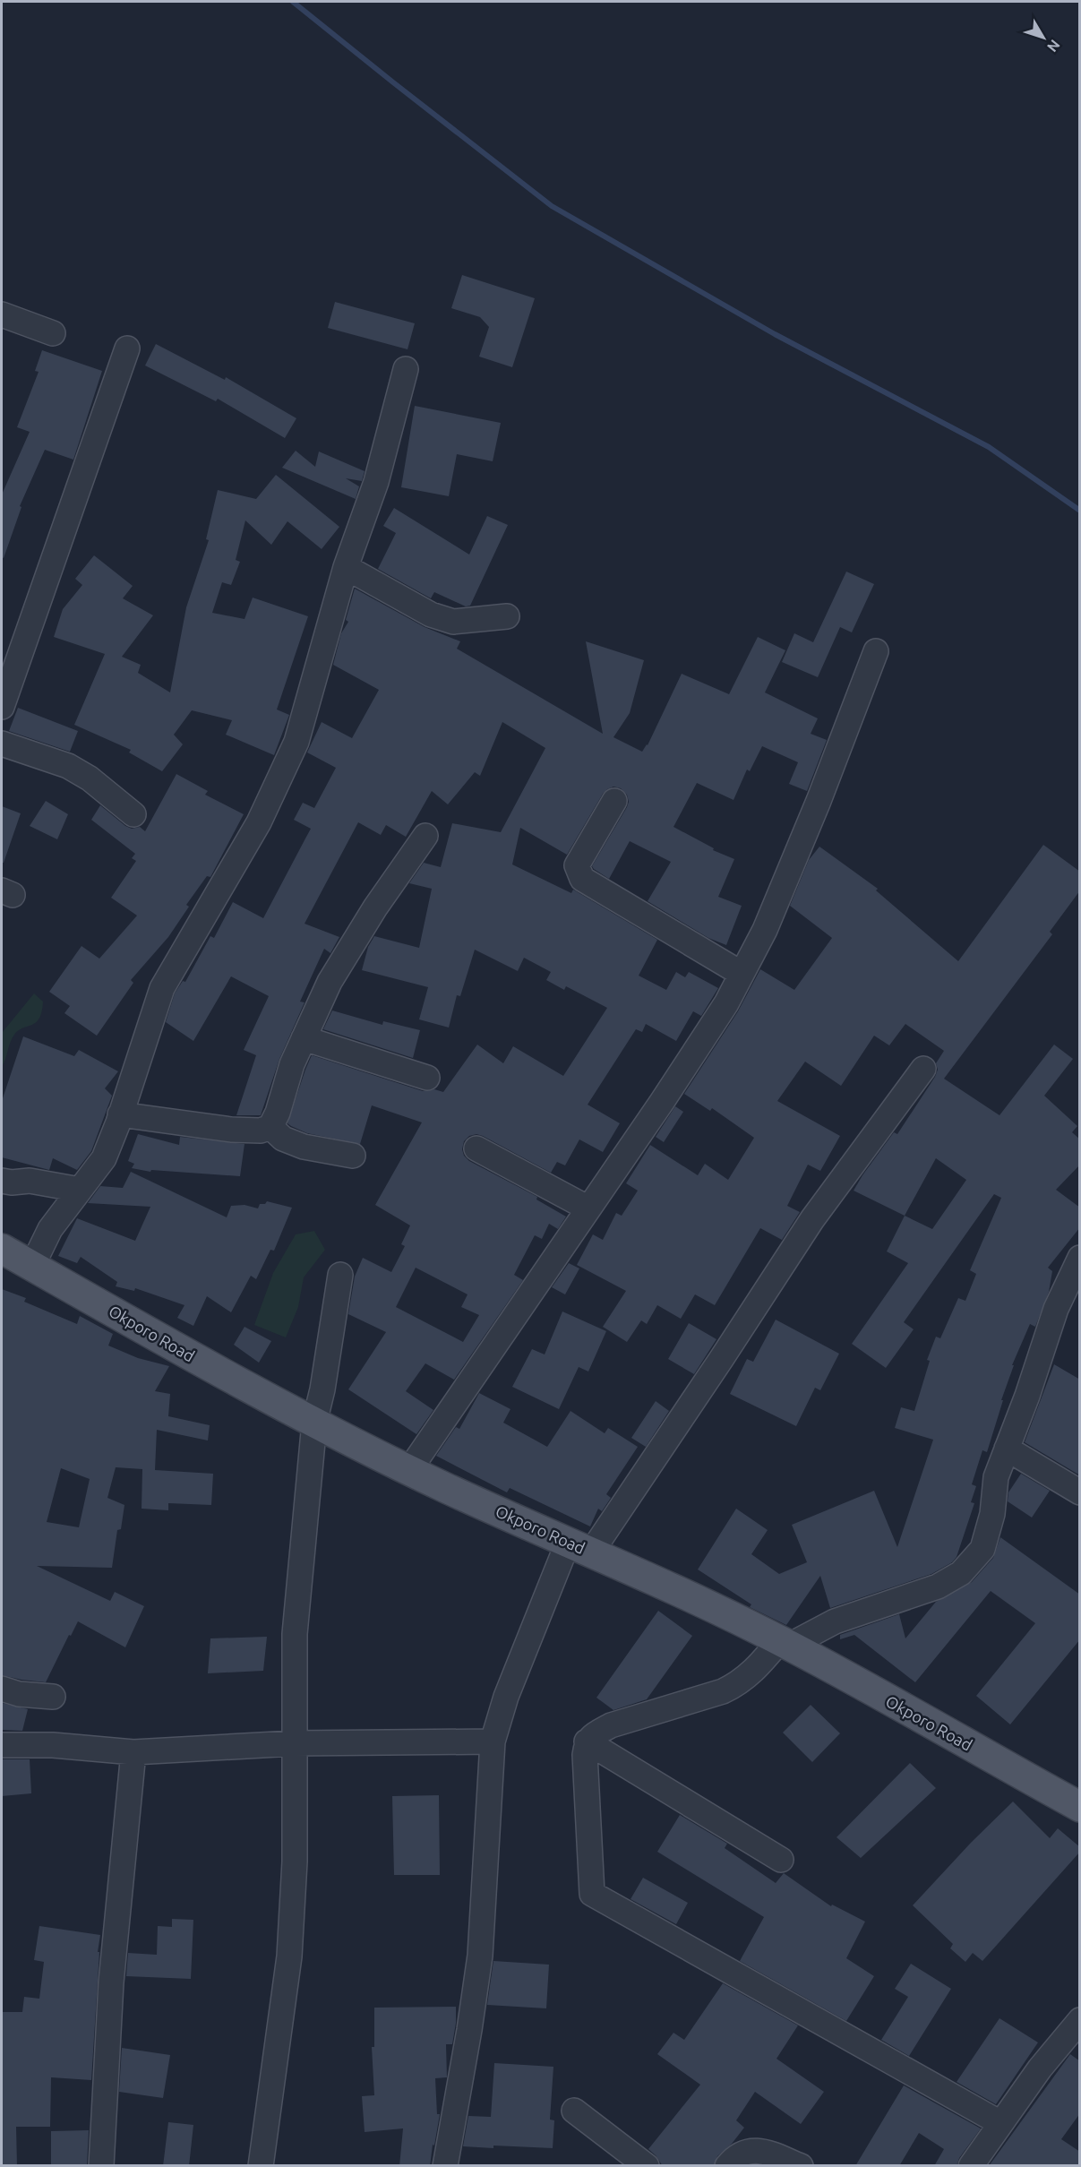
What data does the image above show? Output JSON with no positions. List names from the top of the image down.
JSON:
{
  "streets": {
    "main road": ["Okporo Road"]
  },
  "north": "bottom right"
}
